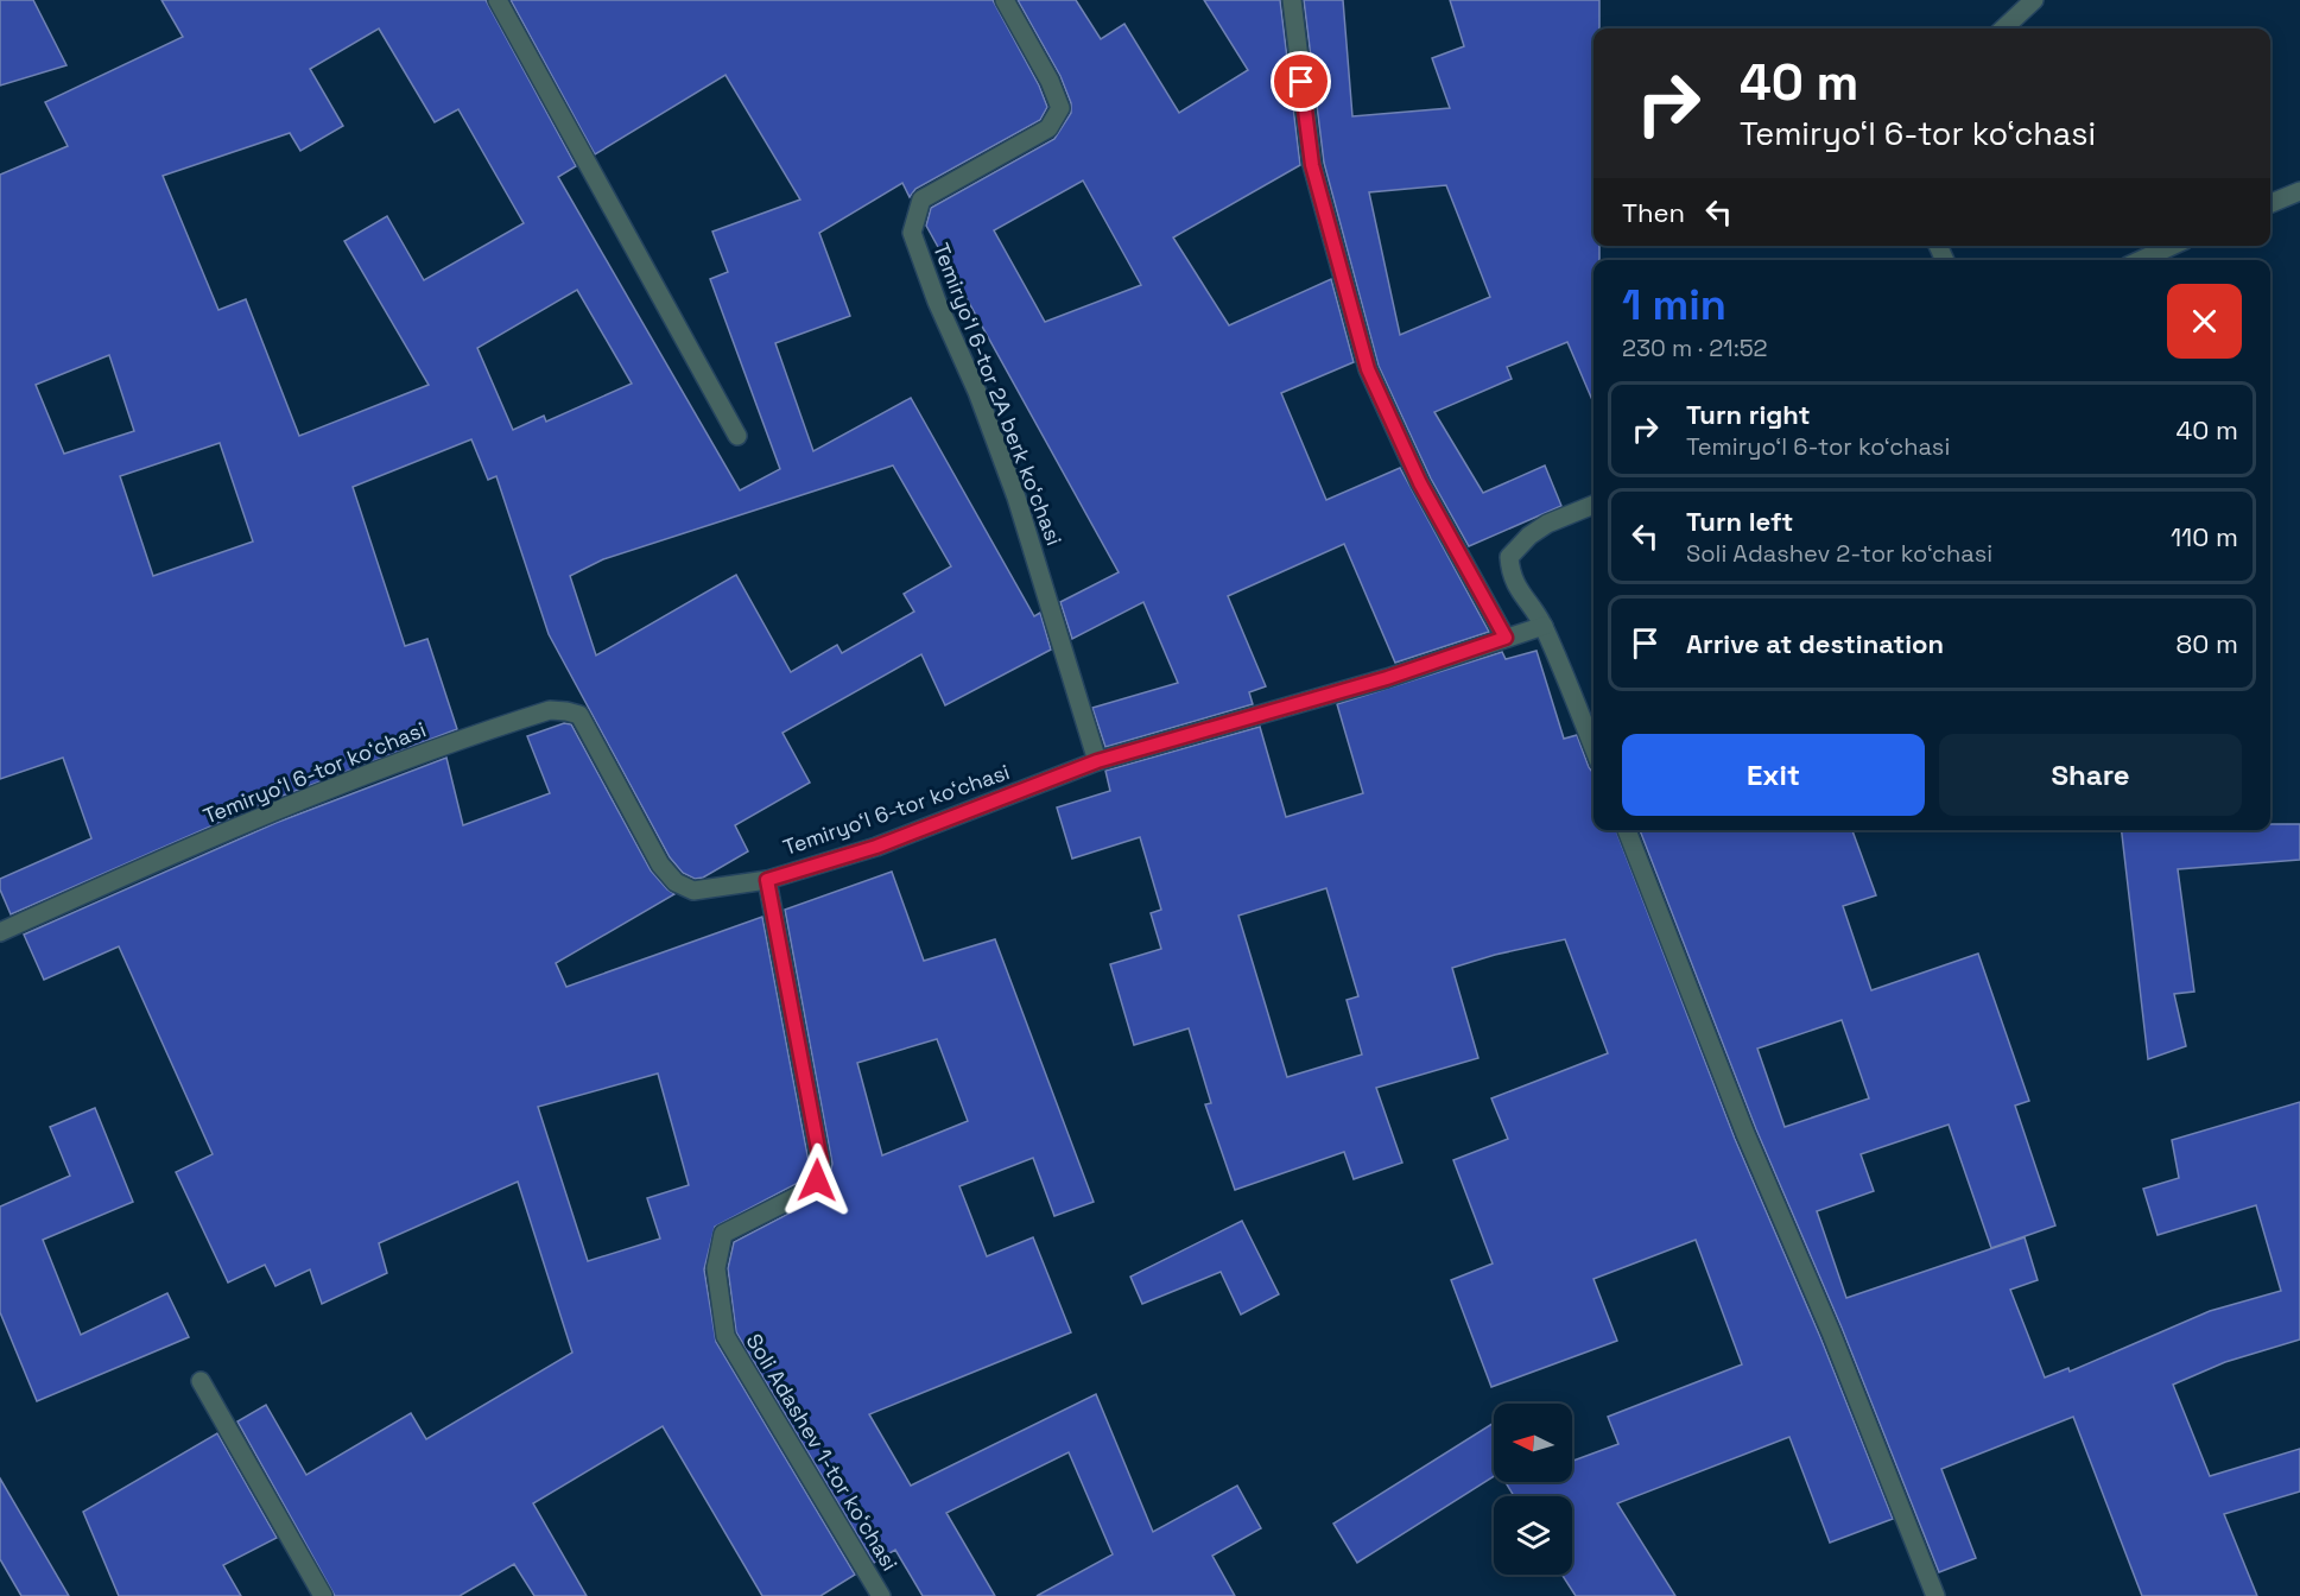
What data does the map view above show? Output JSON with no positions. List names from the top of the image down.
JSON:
{
  "streets": {
    "street": ["Temiryoʻl 6-tor 2А berk koʻchasi", "Temiryoʻl 6-tor koʻchasi", "Soli Adashev 1-tor koʻchasi"]
  },
  "crossings": [
    ["Temiryoʻl 6-tor 2А berk koʻchasi", "Temiryoʻl 6-tor koʻchasi"],
    ["Temiryoʻl 6-tor koʻchasi", "Soli Adashev 1-tor koʻchasi"]
  ],
  "north": "left",
  "page": {
    "turn": ["40 m", "Temiryoʻl 6-tor koʻchasi"],
    "then": "Then",
    "heading": ["1 min", "230 m · 21:52"],
    "list": [
      {
        "name": "Turn right",
        "note": "Temiryoʻl 6-tor koʻchasi",
        "value": "40 m"
      },
      {
        "name": "Turn left",
        "note": "Soli Adashev 2-tor koʻchasi",
        "value": "110 m"
      },
      {
        "name": "Arrive at destination",
        "value": "80 m"
      }
    ],
    "buttons": ["Exit", "Share"]
  }
}
